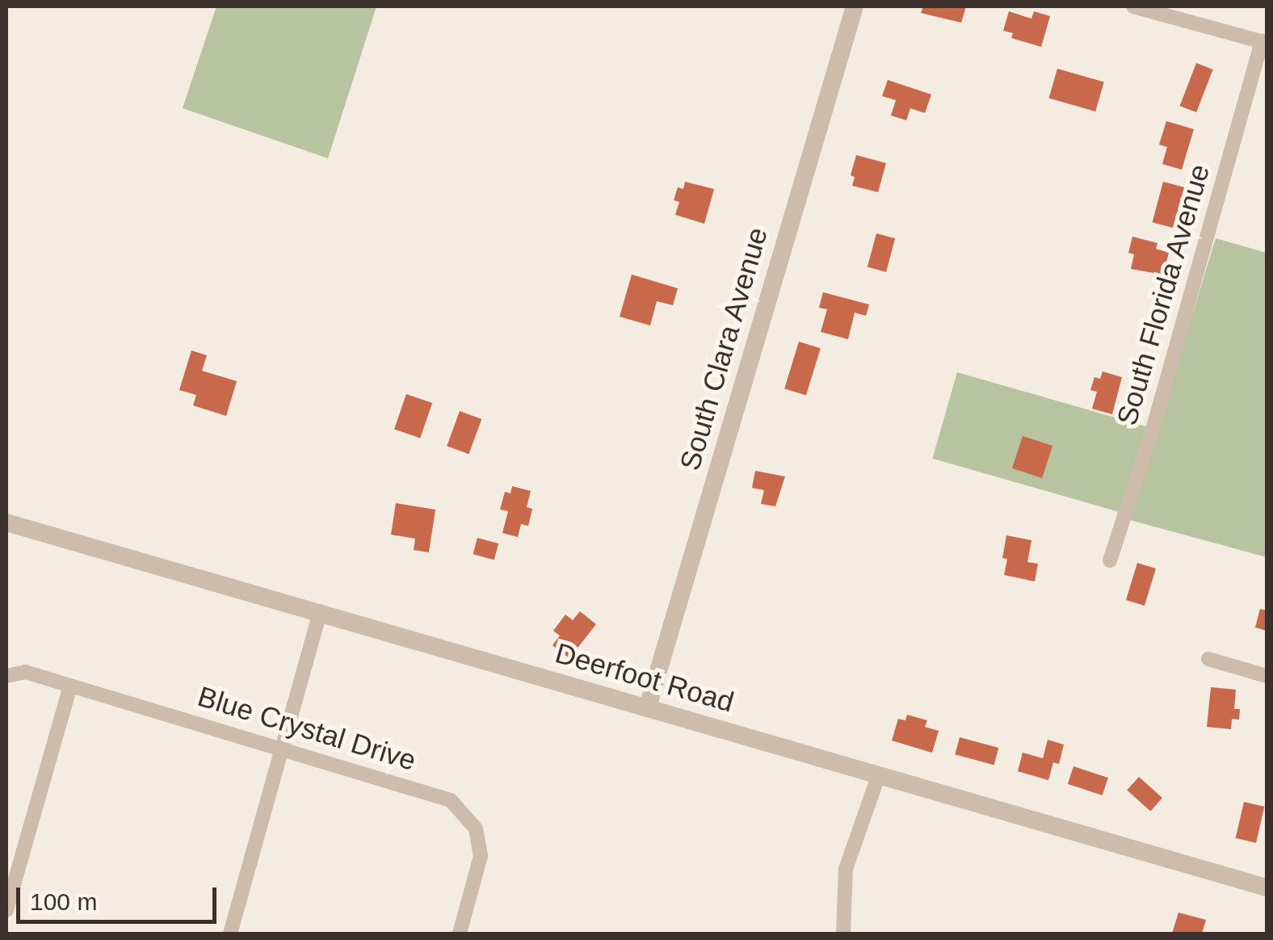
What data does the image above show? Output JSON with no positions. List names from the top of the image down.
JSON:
{
  "streets": {
    "street": [
      "South Florida Avenue",
      "South Clara Avenue",
      "Deerfoot Road",
      "Blue Crystal Drive"
    ]
  },
  "crossings": [
    ["South Clara Avenue", "Deerfoot Road"]
  ],
  "scale_bar": "100 m"
}
